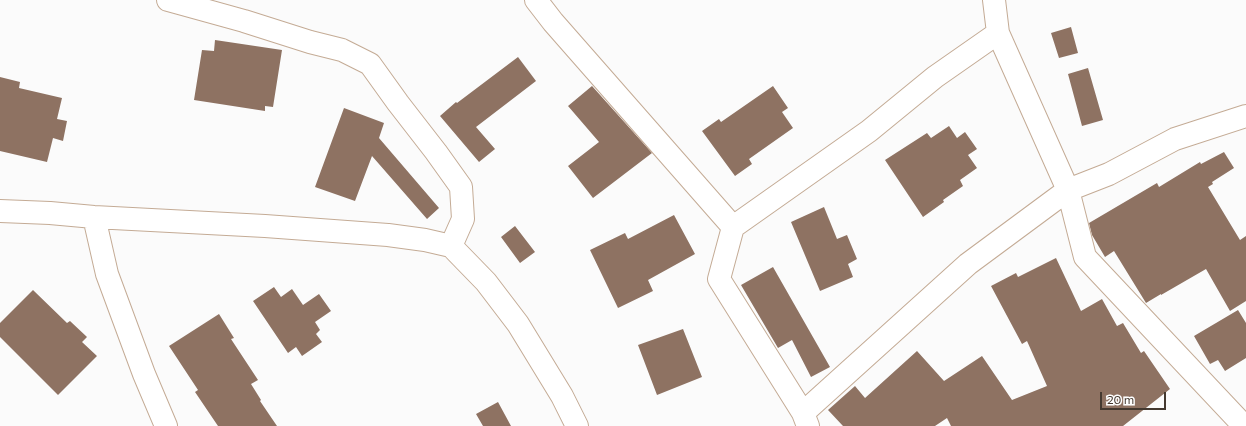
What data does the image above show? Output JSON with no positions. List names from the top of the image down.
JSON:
{
  "scale_bar": "20 m"
}
